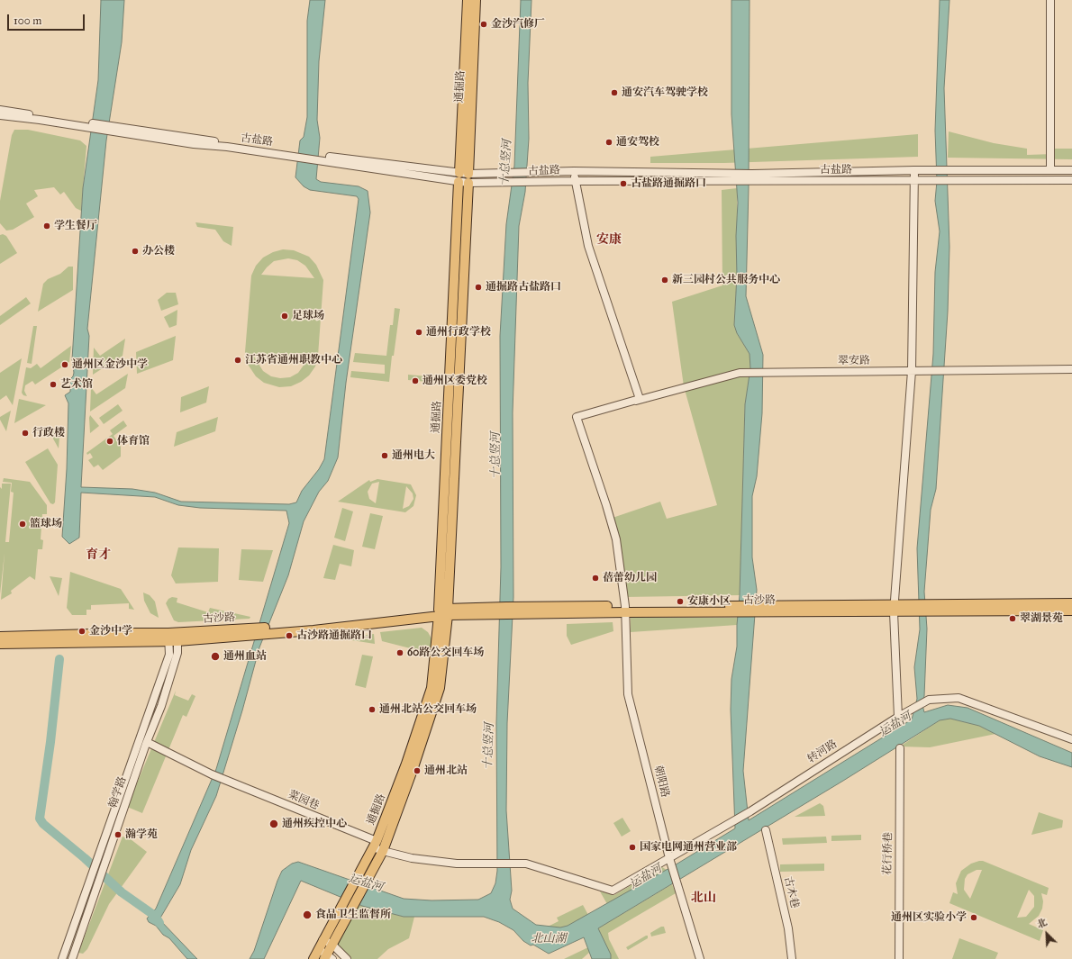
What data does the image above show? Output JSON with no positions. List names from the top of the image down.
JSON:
{
  "streets": {
    "main road": ["通掘路", "古沙路"],
    "street": [
      "古盐路",
      "翠安路",
      "转河路",
      "朝阳路",
      "翰学路",
      "菜园巷",
      "花行桥巷",
      "古木巷"
    ]
  },
  "crossings": [
    ["通掘路", "古盐路"],
    ["通掘路", "古沙路"],
    ["通掘路", "菜园巷"],
    ["翠安路", "朝阳路"],
    ["古沙路", "朝阳路"],
    ["古沙路", "翰学路"],
    ["转河路", "朝阳路"],
    ["转河路", "菜园巷"],
    ["朝阳路", "菜园巷"],
    ["翰学路", "菜园巷"]
  ],
  "districts": ["安康", "育才", "北山"],
  "water": ["十总竖河", "运盐河", "北山湖"],
  "places": [
    "金沙汽修厂",
    "通安汽车驾驶学校",
    "通安驾校",
    "古盐路通掘路口",
    "学生餐厅",
    "办公楼",
    "新三园村公共服务中心",
    "通掘路古盐路口",
    "足球场",
    "通州行政学校",
    "江苏省通州职教中心",
    "通州区金沙中学",
    "通州区委党校",
    "艺术馆",
    "行政楼",
    "体育馆",
    "通州电大",
    "篮球场",
    "蓓蕾幼儿园",
    "安康小区",
    "翠湖景苑",
    "金沙中学",
    "古沙路通掘路口",
    "60路公交回车场",
    "通州血站",
    "通州北站公交回车场",
    "通州北站",
    "通州疾控中心",
    "瀚学苑",
    "国家电网通州营业部",
    "食品卫生监督所",
    "通州区实验小学"
  ],
  "scale_bar": "100 m",
  "north": "top left"
}
